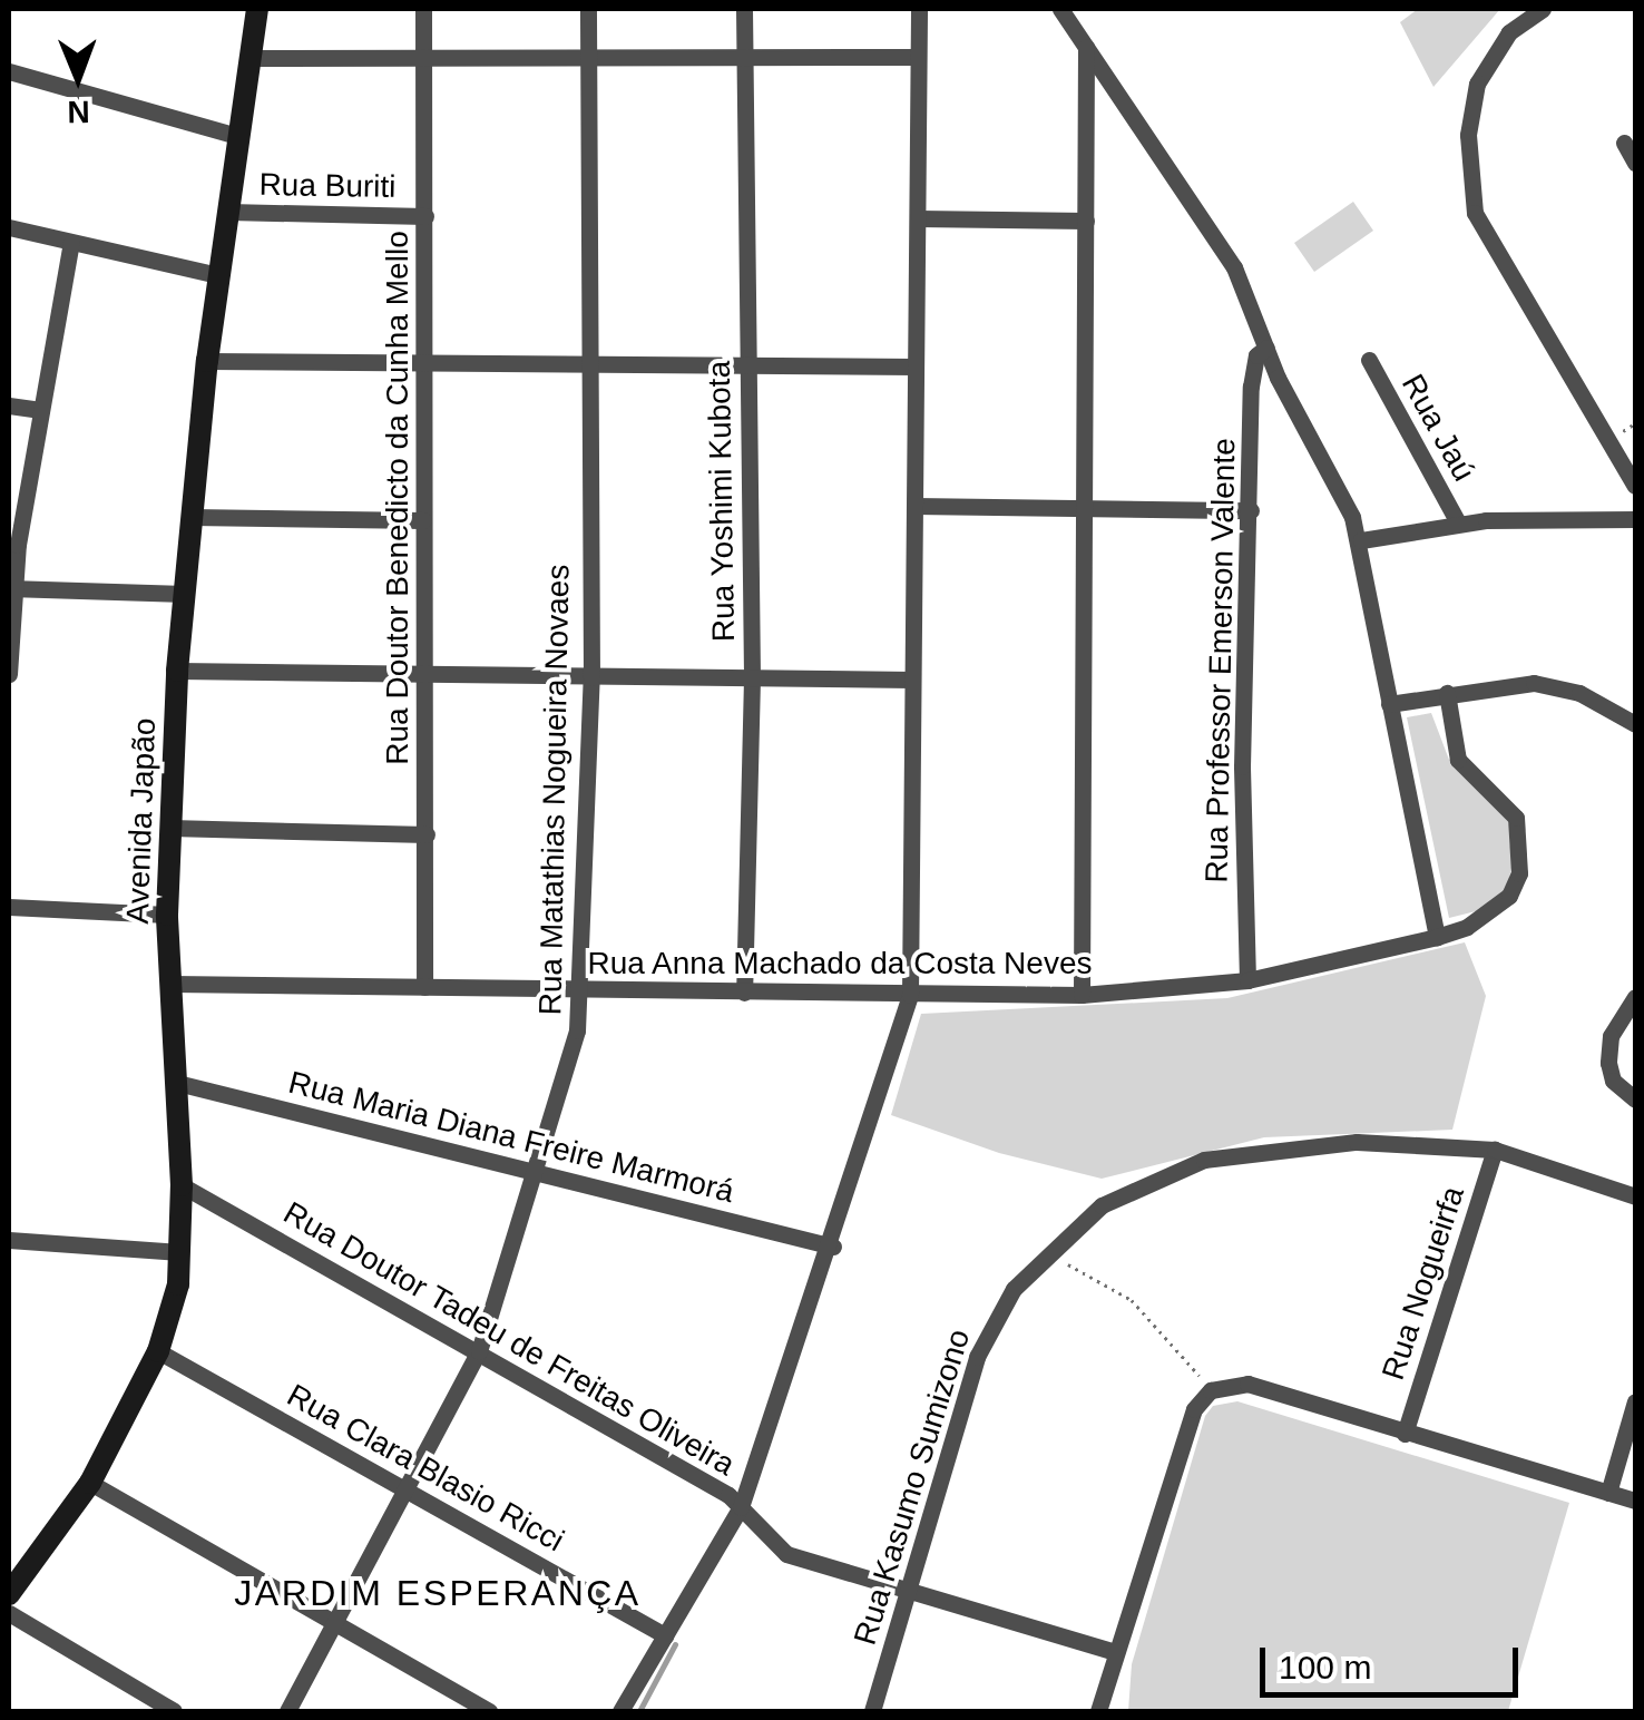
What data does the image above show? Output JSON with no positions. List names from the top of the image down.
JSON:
{
  "streets": {
    "main road": ["Avenida Japão"],
    "street": [
      "Rua Buriti",
      "Rua Jaú",
      "Rua Doutor Benedicto da Cunha Mello",
      "Rua Yoshimi Kubota",
      "Rua Professor Emerson Valente",
      "Rua Matathias Nogueira Novaes",
      "Rua Anna Machado da Costa Neves",
      "Rua Maria Diana Freire Marmorá",
      "Rua Nogueirfa",
      "Rua Doutor Tadeu de Freitas Oliveira",
      "Rua Clara Blasio Ricci",
      "Rua Kasumo Sumizono"
    ]
  },
  "crossings": [
    ["Rua Buriti", "Rua Doutor Benedicto da Cunha Mello"],
    ["Rua Buriti", "Avenida Japão"],
    ["Rua Doutor Benedicto da Cunha Mello", "Rua Anna Machado da Costa Neves"],
    ["Rua Yoshimi Kubota", "Rua Anna Machado da Costa Neves"],
    ["Rua Professor Emerson Valente", "Rua Anna Machado da Costa Neves"],
    ["Rua Matathias Nogueira Novaes", "Rua Anna Machado da Costa Neves"],
    ["Rua Matathias Nogueira Novaes", "Rua Maria Diana Freire Marmorá"],
    ["Rua Matathias Nogueira Novaes", "Rua Doutor Tadeu de Freitas Oliveira"],
    ["Rua Matathias Nogueira Novaes", "Rua Clara Blasio Ricci"],
    ["Avenida Japão", "Rua Anna Machado da Costa Neves"],
    ["Avenida Japão", "Rua Maria Diana Freire Marmorá"],
    ["Avenida Japão", "Rua Doutor Tadeu de Freitas Oliveira"],
    ["Avenida Japão", "Rua Clara Blasio Ricci"],
    ["Rua Nogueirfa", "Rua Kasumo Sumizono"],
    ["Rua Doutor Tadeu de Freitas Oliveira", "Rua Kasumo Sumizono"]
  ],
  "districts": ["JARDIM ESPERANÇA"],
  "scale_bar": "100 m",
  "north": "bottom"
}
